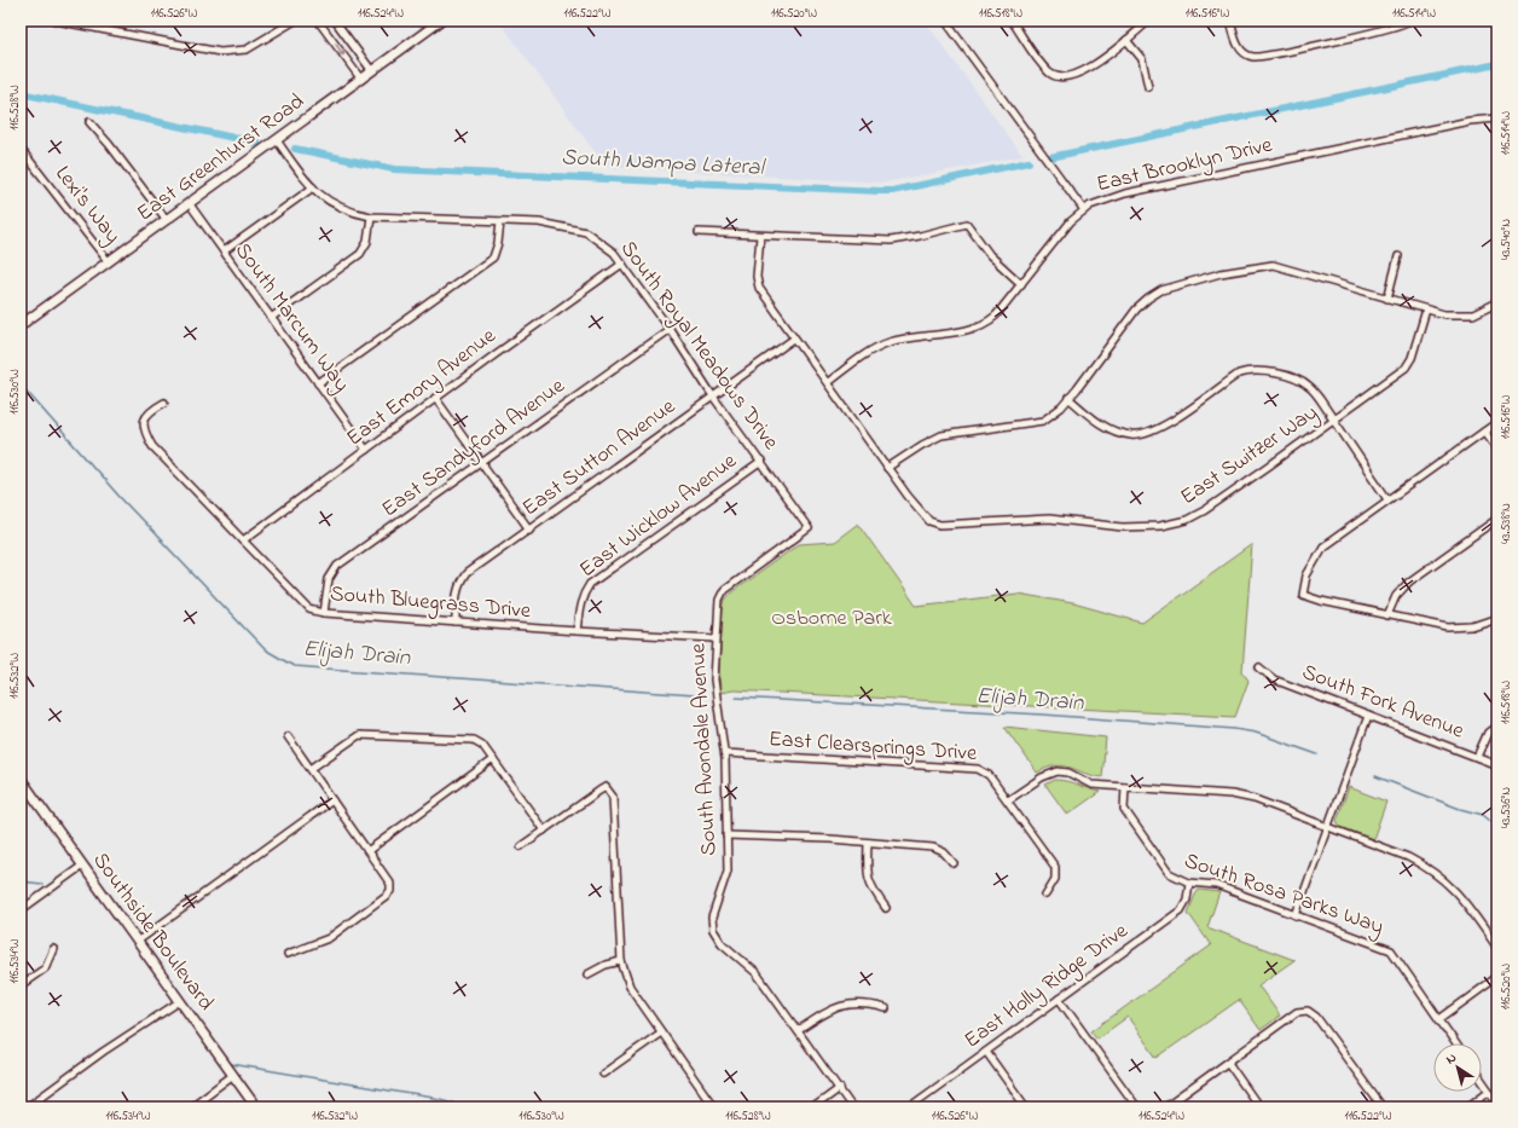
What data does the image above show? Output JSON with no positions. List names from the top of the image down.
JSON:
{
  "streets": {
    "main road": ["East Greenhurst Road", "Southside Boulevard"],
    "street": [
      "East Brooklyn Drive",
      "Lexi's Way",
      "South Marcum Way",
      "South Royal Meadows Drive",
      "East Emory Avenue",
      "East Sandyford Avenue",
      "East Switzer Way",
      "East Sutton Avenue",
      "East Wicklow Avenue",
      "South Bluegrass Drive",
      "South Fork Avenue",
      "East Clearsprings Drive",
      "South Avondale Avenue",
      "South Rosa Parks Way",
      "East Holly Ridge Drive"
    ]
  },
  "crossings": [
    ["East Greenhurst Road", "Lexi's Way"],
    ["East Greenhurst Road", "South Marcum Way"],
    ["East Greenhurst Road", "South Royal Meadows Drive"],
    ["East Brooklyn Drive", "East Switzer Way"],
    ["South Marcum Way", "East Emory Avenue"],
    ["South Royal Meadows Drive", "East Emory Avenue"],
    ["South Royal Meadows Drive", "East Sandyford Avenue"],
    ["South Royal Meadows Drive", "East Sutton Avenue"],
    ["South Royal Meadows Drive", "East Wicklow Avenue"],
    ["South Royal Meadows Drive", "South Avondale Avenue"],
    ["East Emory Avenue", "South Bluegrass Drive"],
    ["East Sandyford Avenue", "South Bluegrass Drive"],
    ["East Switzer Way", "East Sutton Avenue"],
    ["East Sutton Avenue", "South Bluegrass Drive"],
    ["East Wicklow Avenue", "South Bluegrass Drive"],
    ["South Bluegrass Drive", "South Avondale Avenue"],
    ["East Clearsprings Drive", "South Avondale Avenue"],
    ["South Rosa Parks Way", "East Holly Ridge Drive"]
  ],
  "water": ["South Nampa Lateral", "Elijah Drain"],
  "parks": ["Osborne Park"],
  "north": "top left",
  "coordinates": [
    "116.526°W",
    "116.524°W",
    "116.522°W",
    "116.520°W",
    "116.518°W",
    "116.516°W",
    "116.514°W",
    "116.528°W",
    "43.540°N",
    "116.530°W",
    "43.538°N",
    "116.532°W",
    "43.536°N",
    "116.534°W"
  ]
}
